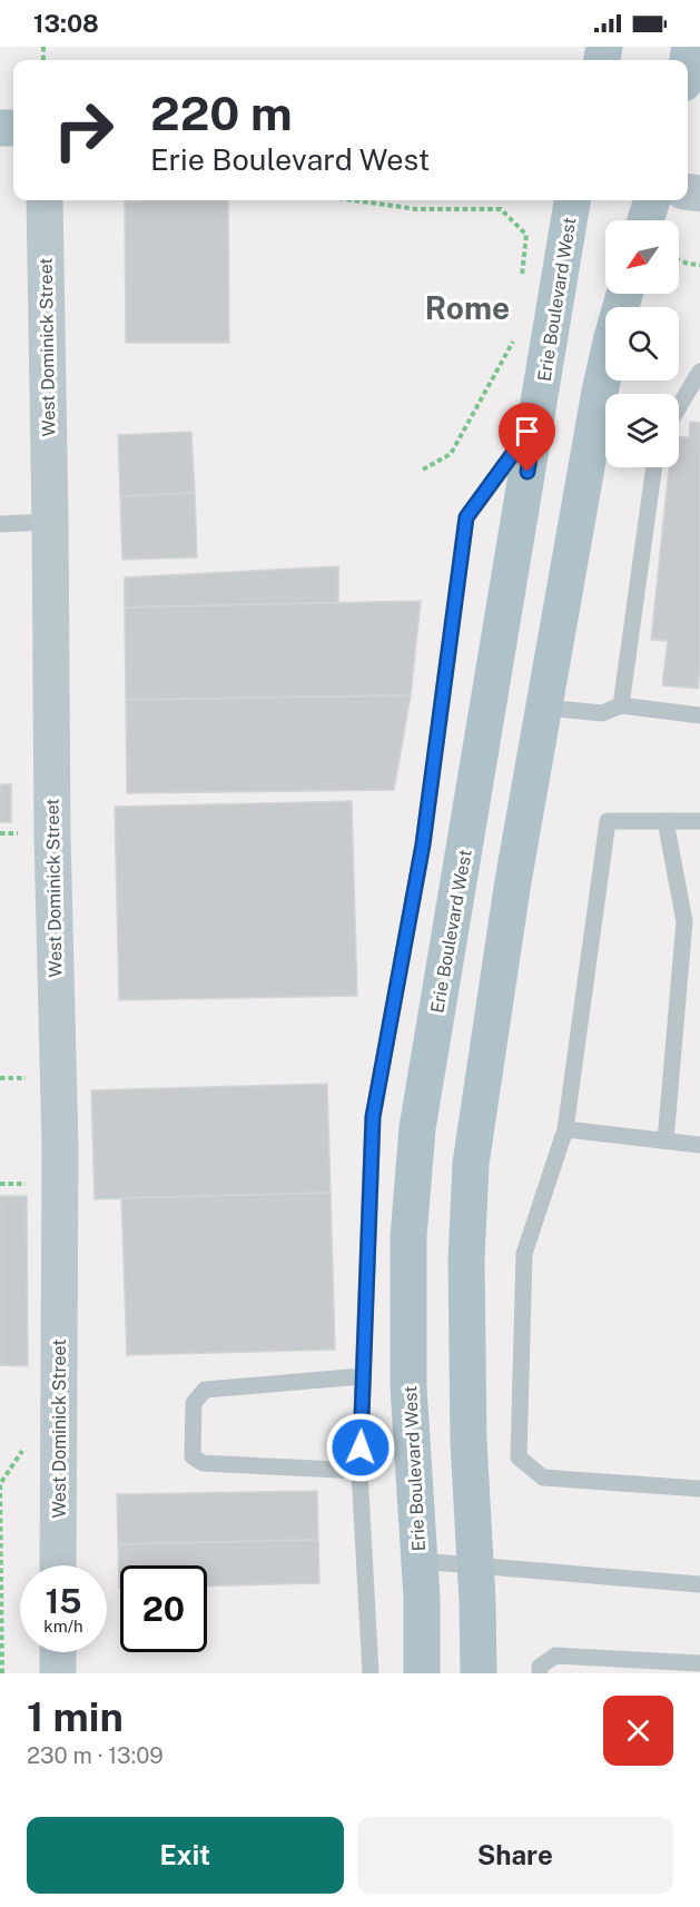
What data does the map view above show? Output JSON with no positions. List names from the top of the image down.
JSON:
{
  "streets": {
    "main road": ["Erie Boulevard West"],
    "street": ["West Dominick Street"]
  },
  "districts": ["Rome"],
  "north": "bottom left",
  "page": {
    "status": "13:08",
    "turn": ["220 m", "Erie Boulevard West"],
    "speed": "15 km/h",
    "limit": "20",
    "heading": ["1 min", "230 m · 13:09"],
    "buttons": ["Exit", "Share"]
  }
}
